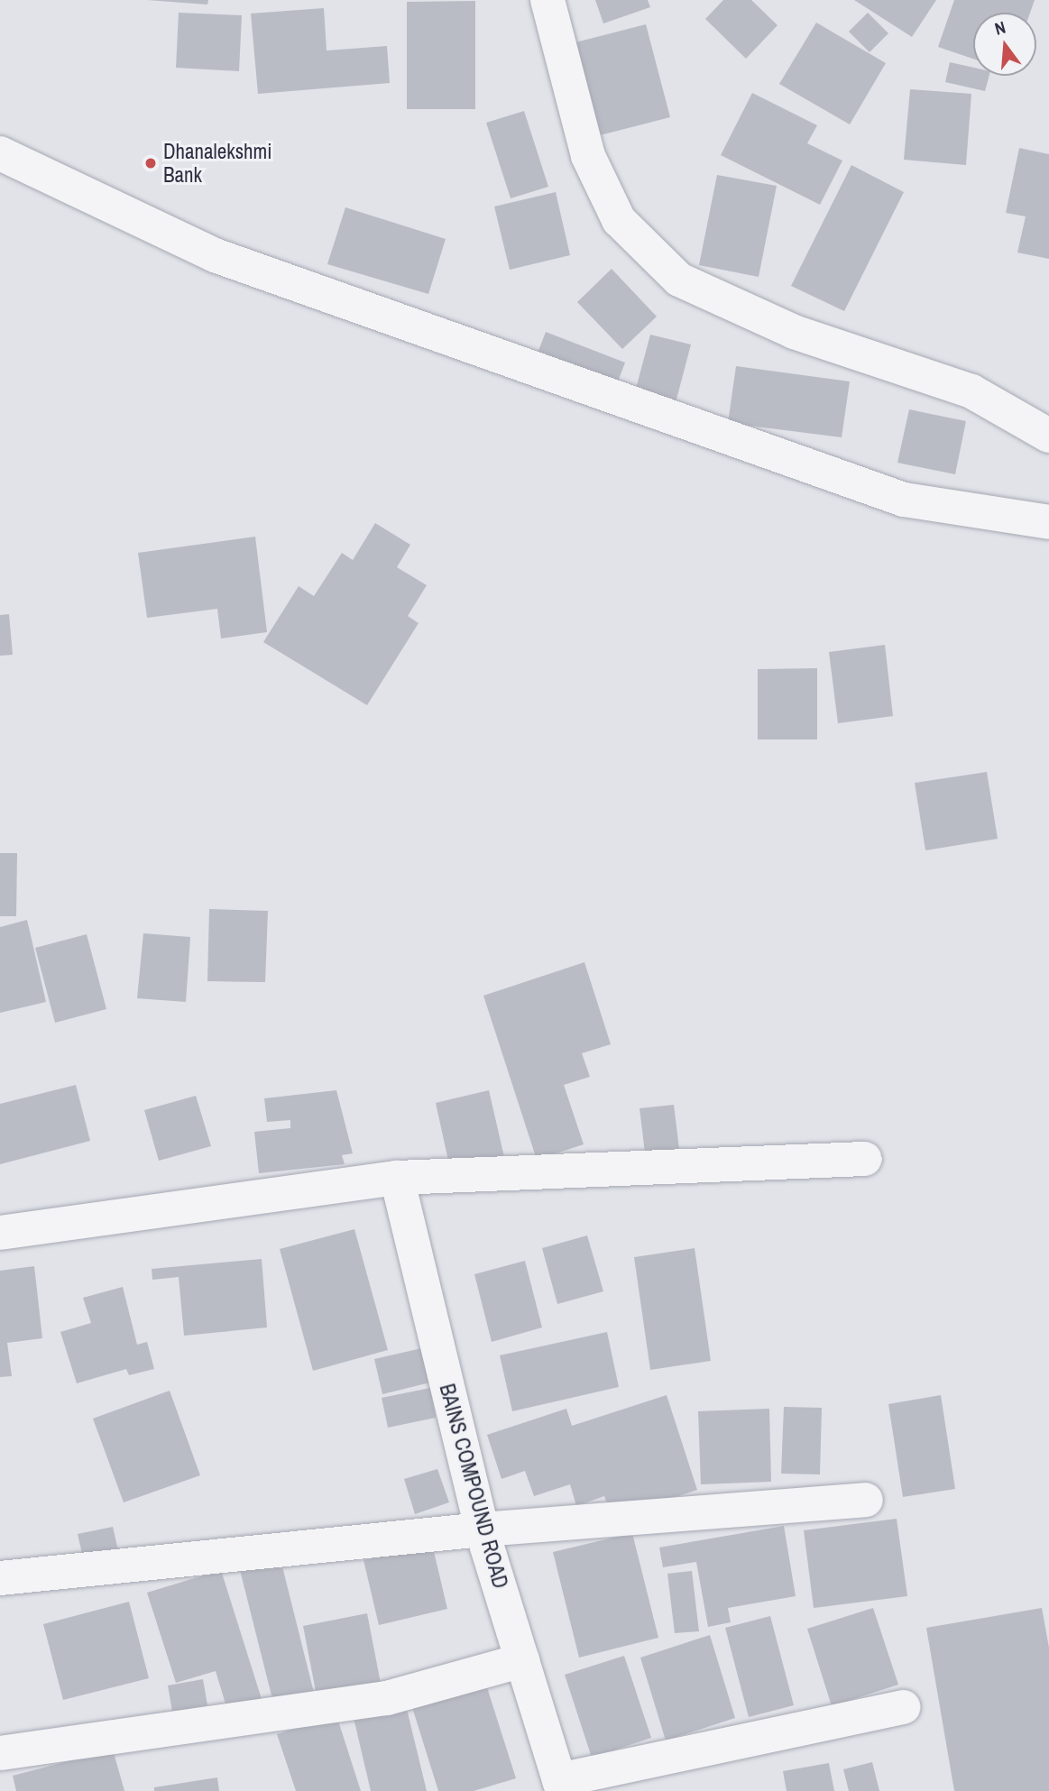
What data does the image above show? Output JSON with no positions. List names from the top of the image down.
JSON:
{
  "streets": {
    "street": ["BAINS COMPOUND ROAD"]
  },
  "places": ["Dhanalekshmi Bank"],
  "north": "top"
}
